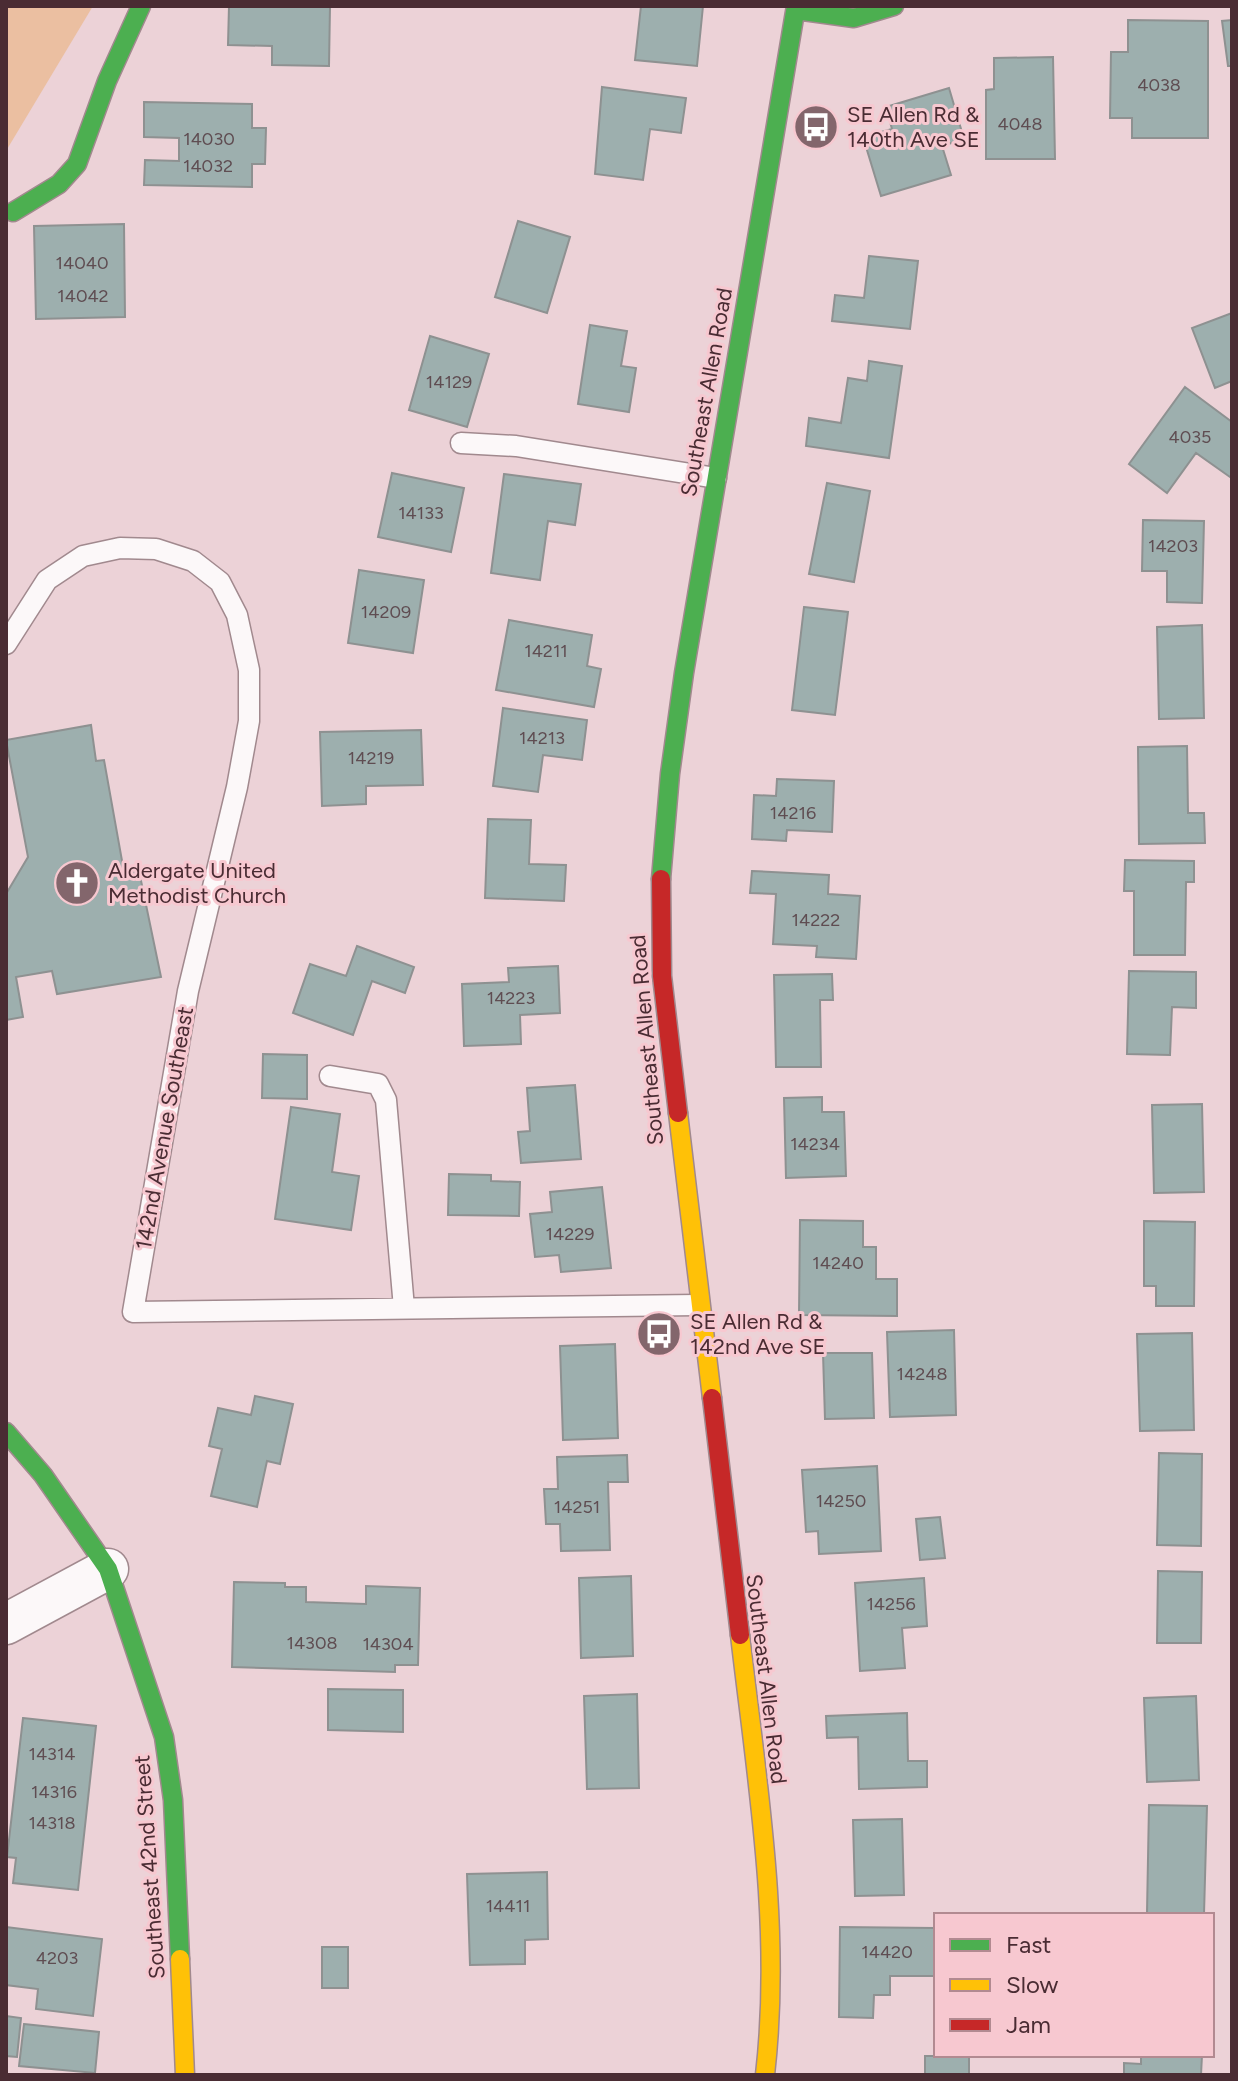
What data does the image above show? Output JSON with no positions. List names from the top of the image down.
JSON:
{
  "streets": {
    "street": ["Southeast Allen Road", "Southeast 42nd Street"],
    "lane": ["142nd Avenue Southeast"]
  },
  "crossings": [
    ["Southeast Allen Road", "142nd Avenue Southeast"]
  ],
  "places": {
    "bus stop": ["SE Allen Rd & 140th Ave SE", "SE Allen Rd & 142nd Ave SE"],
    "church": ["Aldergate United Methodist Church"]
  },
  "house_numbers": [
    "4038",
    "4048",
    "14030",
    "14032",
    "14040",
    "14042",
    "14129",
    "4035",
    "14133",
    "14203",
    "14209",
    "14211",
    "14213",
    "14219",
    "14216",
    "14222",
    "14223",
    "14234",
    "14229",
    "14240",
    "14248",
    "14250",
    "14251",
    "14256",
    "14308",
    "14304",
    "14314",
    "14316",
    "14318",
    "14411",
    "14420",
    "4203"
  ],
  "legend": ["Fast", "Slow", "Jam"]
}
